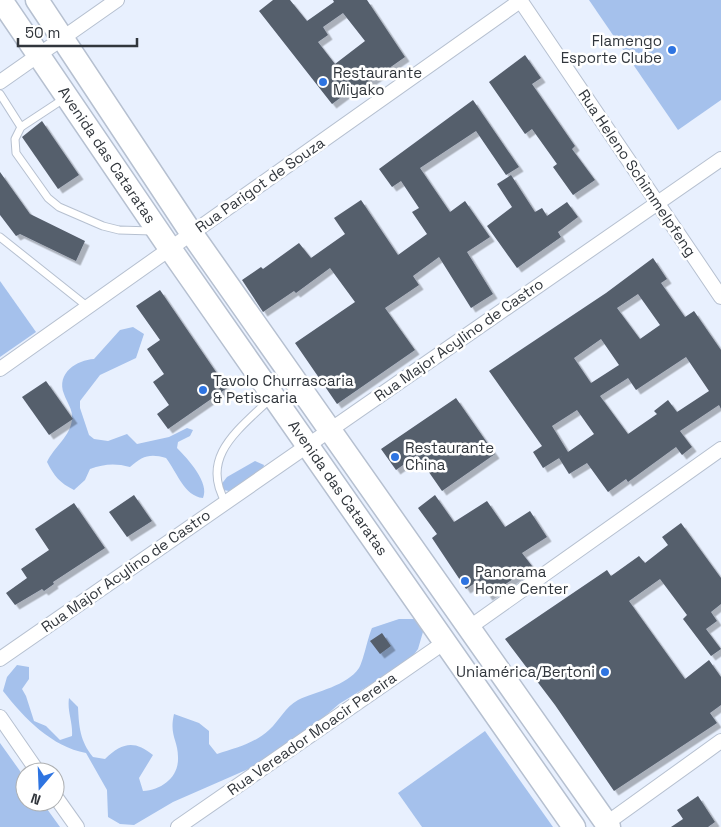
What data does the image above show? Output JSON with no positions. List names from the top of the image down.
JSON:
{
  "streets": {
    "main road": ["Avenida das Cataratas"],
    "street": [
      "Rua Heleno Schimmelpfeng",
      "Rua Parigot de Souza",
      "Rua Major Acylino de Castro",
      "Rua Vereador Moacir Pereira"
    ]
  },
  "crossings": [
    ["Avenida das Cataratas", "Rua Parigot de Souza"],
    ["Avenida das Cataratas", "Rua Major Acylino de Castro"],
    ["Avenida das Cataratas", "Rua Vereador Moacir Pereira"],
    ["Rua Heleno Schimmelpfeng", "Rua Parigot de Souza"],
    ["Rua Heleno Schimmelpfeng", "Rua Major Acylino de Castro"]
  ],
  "places": [
    "Flamengo Esporte Clube",
    "Restaurante Miyako",
    "Tavolo Churrascaria & Petiscaria",
    "Restaurante China",
    "Panorama Home Center",
    "Uniamérica/Bertoni"
  ],
  "scale_bar": "50 m",
  "north": "bottom"
}
